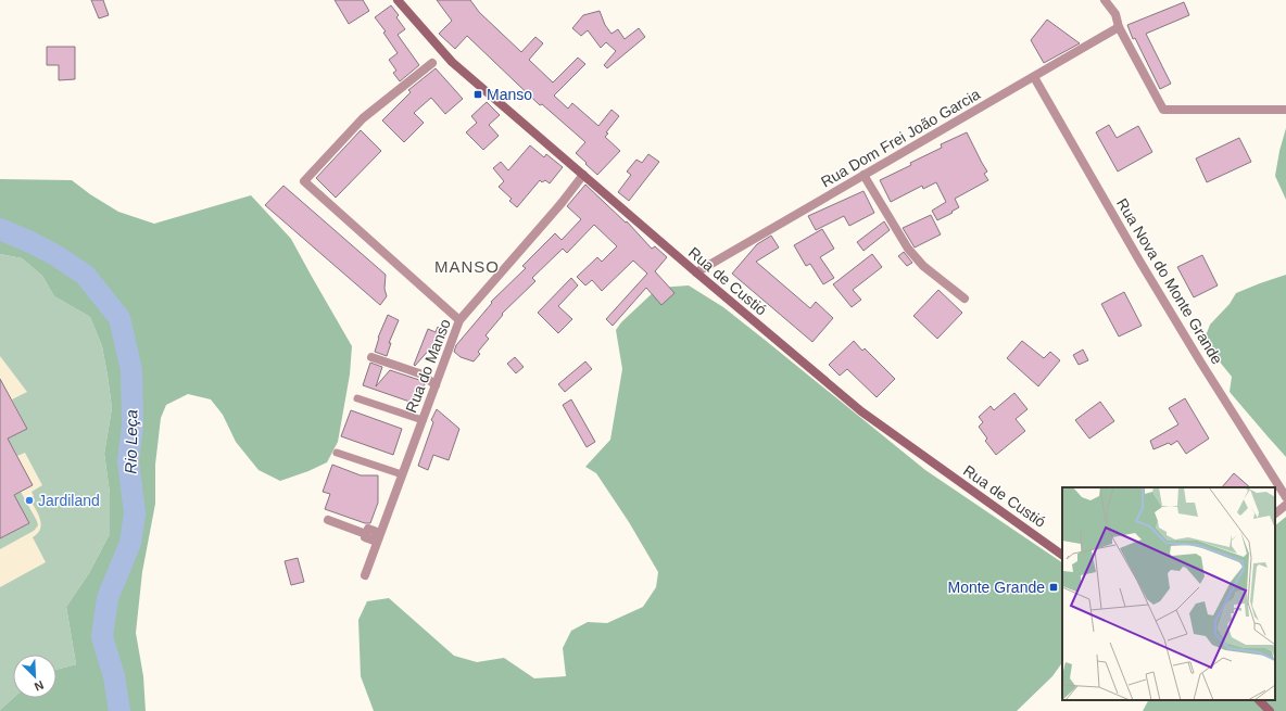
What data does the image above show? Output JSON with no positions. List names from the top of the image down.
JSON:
{
  "streets": {
    "main road": ["Rua de Custió"],
    "street": ["Rua Dom Frei João Garcia", "Rua Nova do Monte Grande", "Rua do Manso"]
  },
  "crossings": [
    ["Rua Dom Frei João Garcia", "Rua de Custió"],
    ["Rua Dom Frei João Garcia", "Rua Nova do Monte Grande"],
    ["Rua de Custió", "Rua do Manso"]
  ],
  "districts": ["MANSO"],
  "water": ["Rio Leça"],
  "places": {
    "transit": ["Manso", "Monte Grande"],
    "other": ["Jardiland"]
  },
  "north": "bottom right"
}
